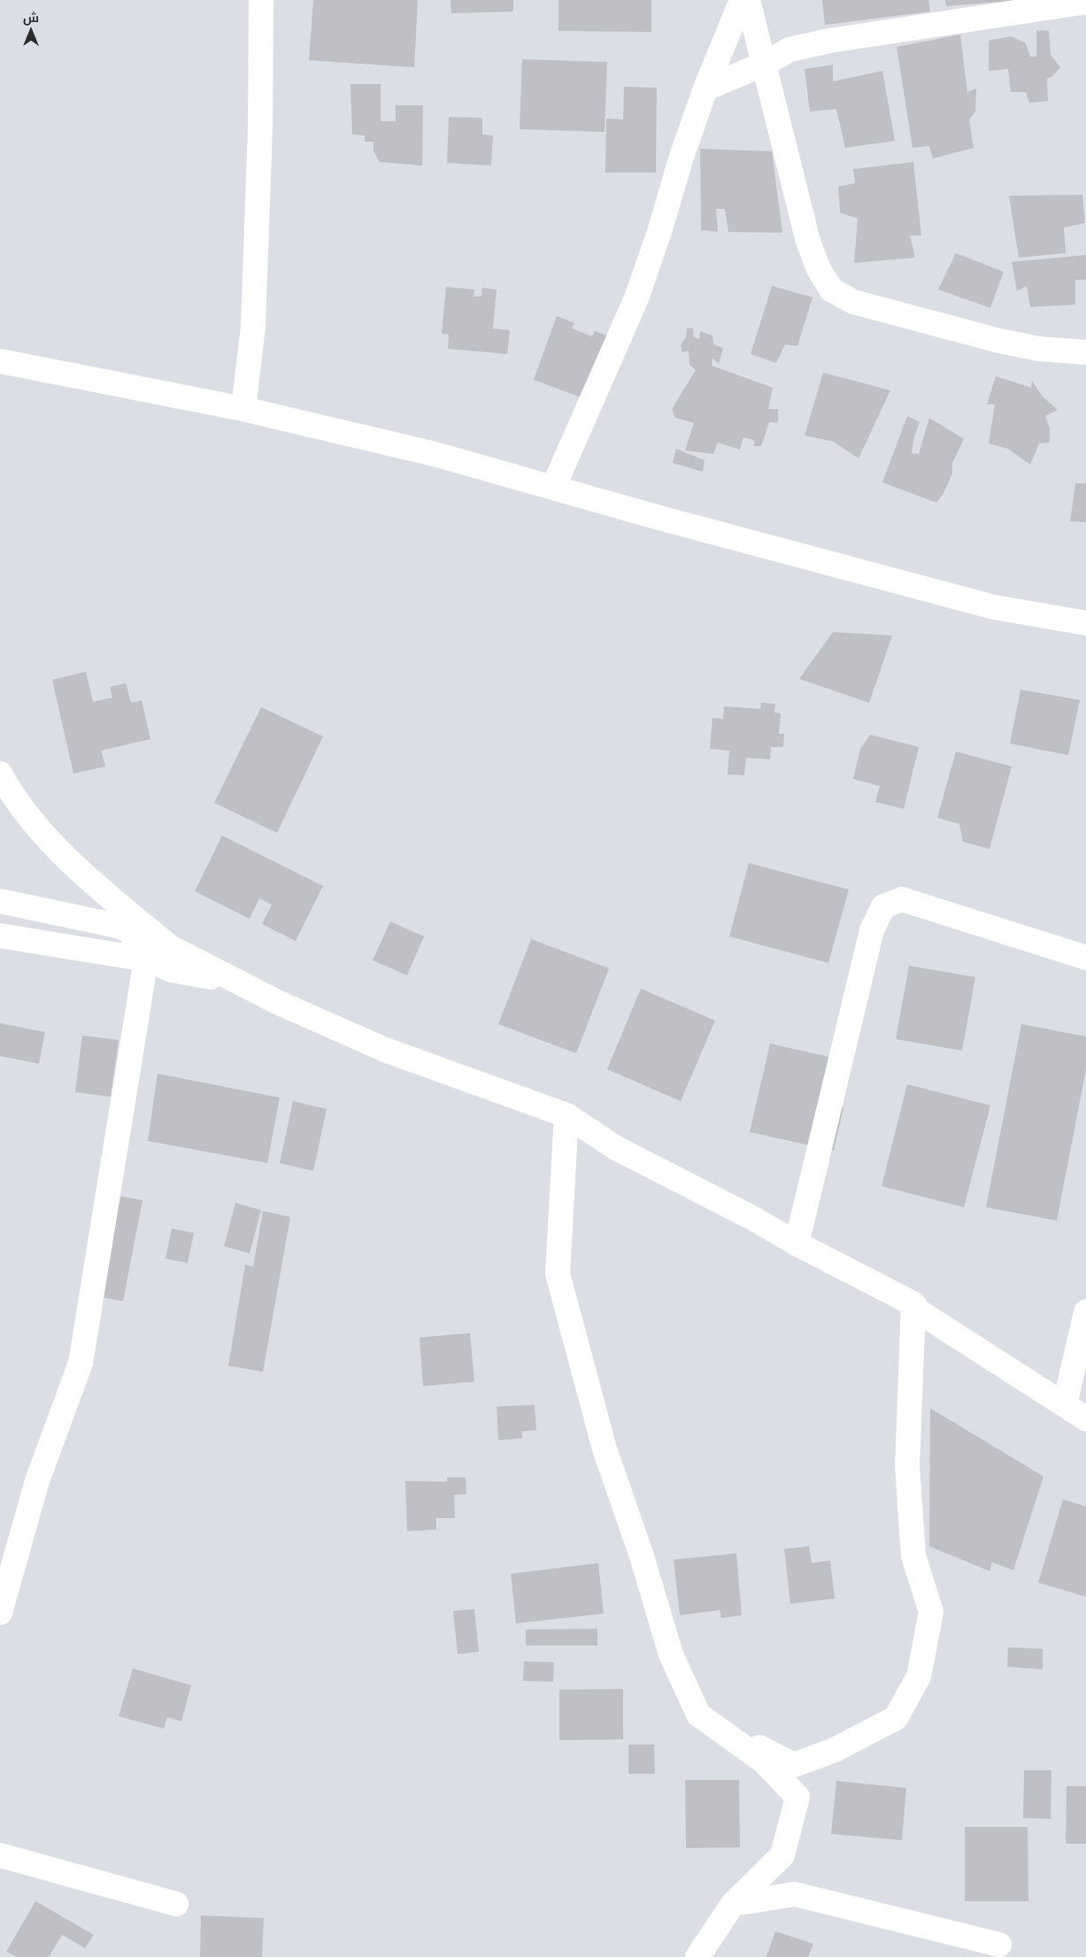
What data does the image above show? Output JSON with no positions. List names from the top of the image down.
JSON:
{
  "north": "top"
}
